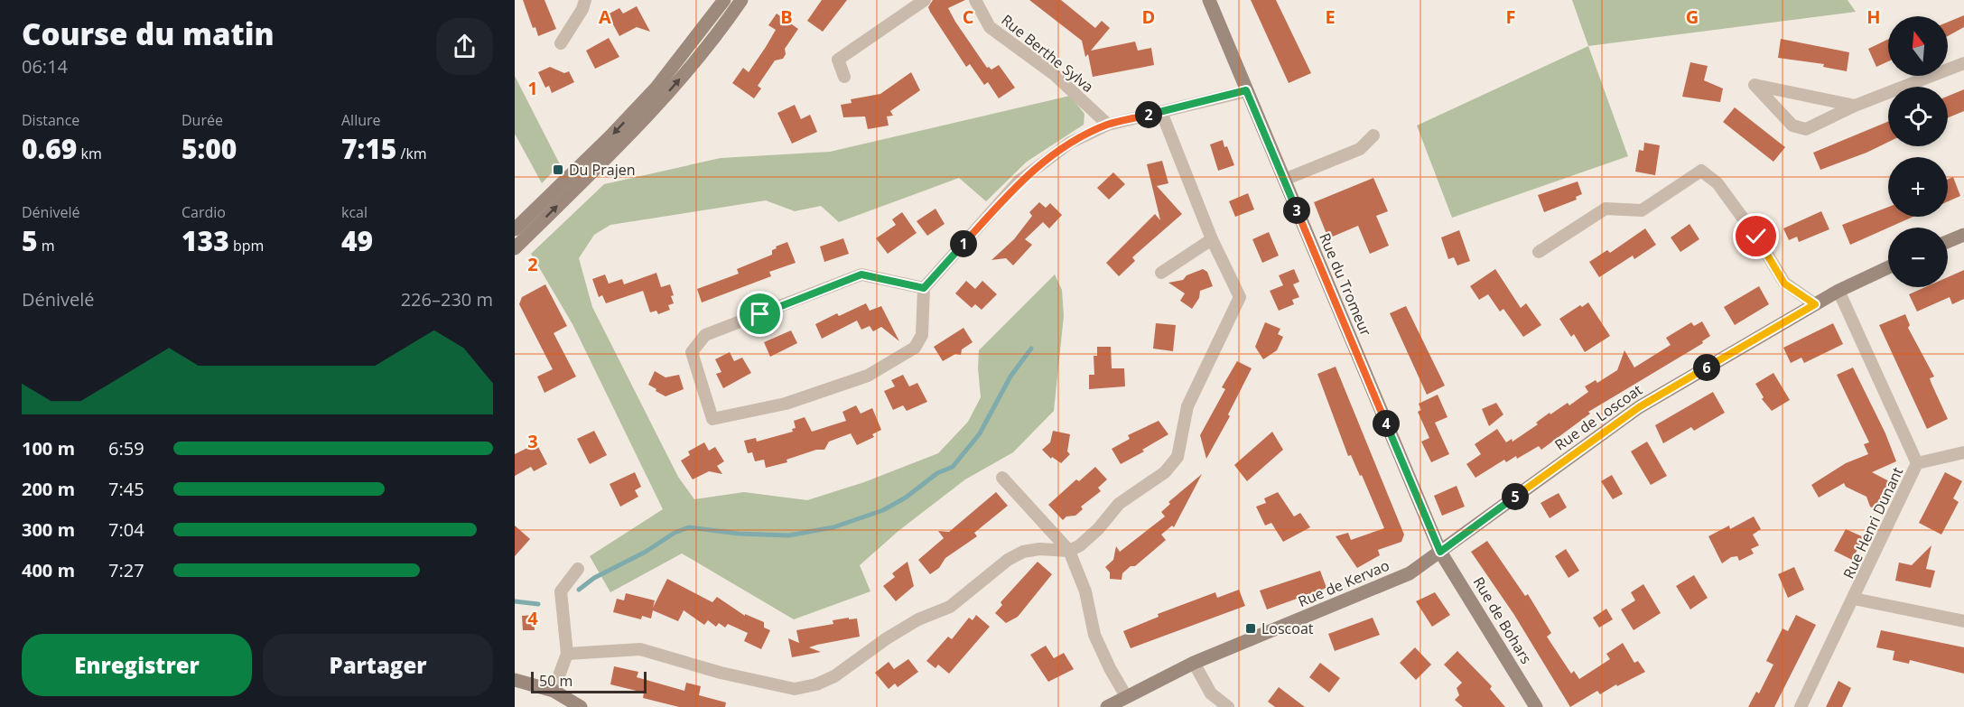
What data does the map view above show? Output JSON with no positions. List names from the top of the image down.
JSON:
{
  "streets": {
    "main road": [
      "Rue du Tromeur",
      "Rue de Loscoat",
      "Rue de Kervao",
      "Rue de Bohars"
    ],
    "street": ["Rue Berthe Sylva", "Rue Henri Dunant"]
  },
  "crossings": [
    ["Rue du Tromeur", "Rue de Loscoat"],
    ["Rue du Tromeur", "Rue de Kervao"],
    ["Rue du Tromeur", "Rue de Bohars"],
    ["Rue de Loscoat", "Rue Henri Dunant"],
    ["Rue de Loscoat", "Rue de Kervao"],
    ["Rue de Loscoat", "Rue de Bohars"],
    ["Rue de Kervao", "Rue de Bohars"]
  ],
  "places": {
    "transit": ["Du Prajen", "Loscoat"]
  },
  "scale_bar": "50 m",
  "north": "top",
  "page": {
    "heading": ["Course du matin", "06:14"],
    "map_buttons": ["+", "−"],
    "stats": [
      ["Distance", "0.69 km"],
      ["Durée", "5:00"],
      ["Allure", "7:15 /km"],
      ["Dénivelé", "5 m"],
      ["Cardio", "133 bpm"],
      ["kcal", "49"]
    ],
    "pins": [
      "2",
      "3",
      "1",
      "6",
      "4",
      "5"
    ],
    "chart": ["Dénivelé", "226–230 m"],
    "list": [
      {
        "name": "100 m",
        "note": "6:59"
      },
      {
        "name": "200 m",
        "note": "7:45"
      },
      {
        "name": "300 m",
        "note": "7:04"
      },
      {
        "name": "400 m",
        "note": "7:27"
      }
    ],
    "buttons": ["Enregistrer", "Partager"],
    "scale": "50 m"
  },
  "grid": {
    "columns": [
      "A",
      "B",
      "C",
      "D",
      "E",
      "F",
      "G",
      "H"
    ],
    "rows": [
      "1",
      "2",
      "3",
      "4"
    ]
  }
}
